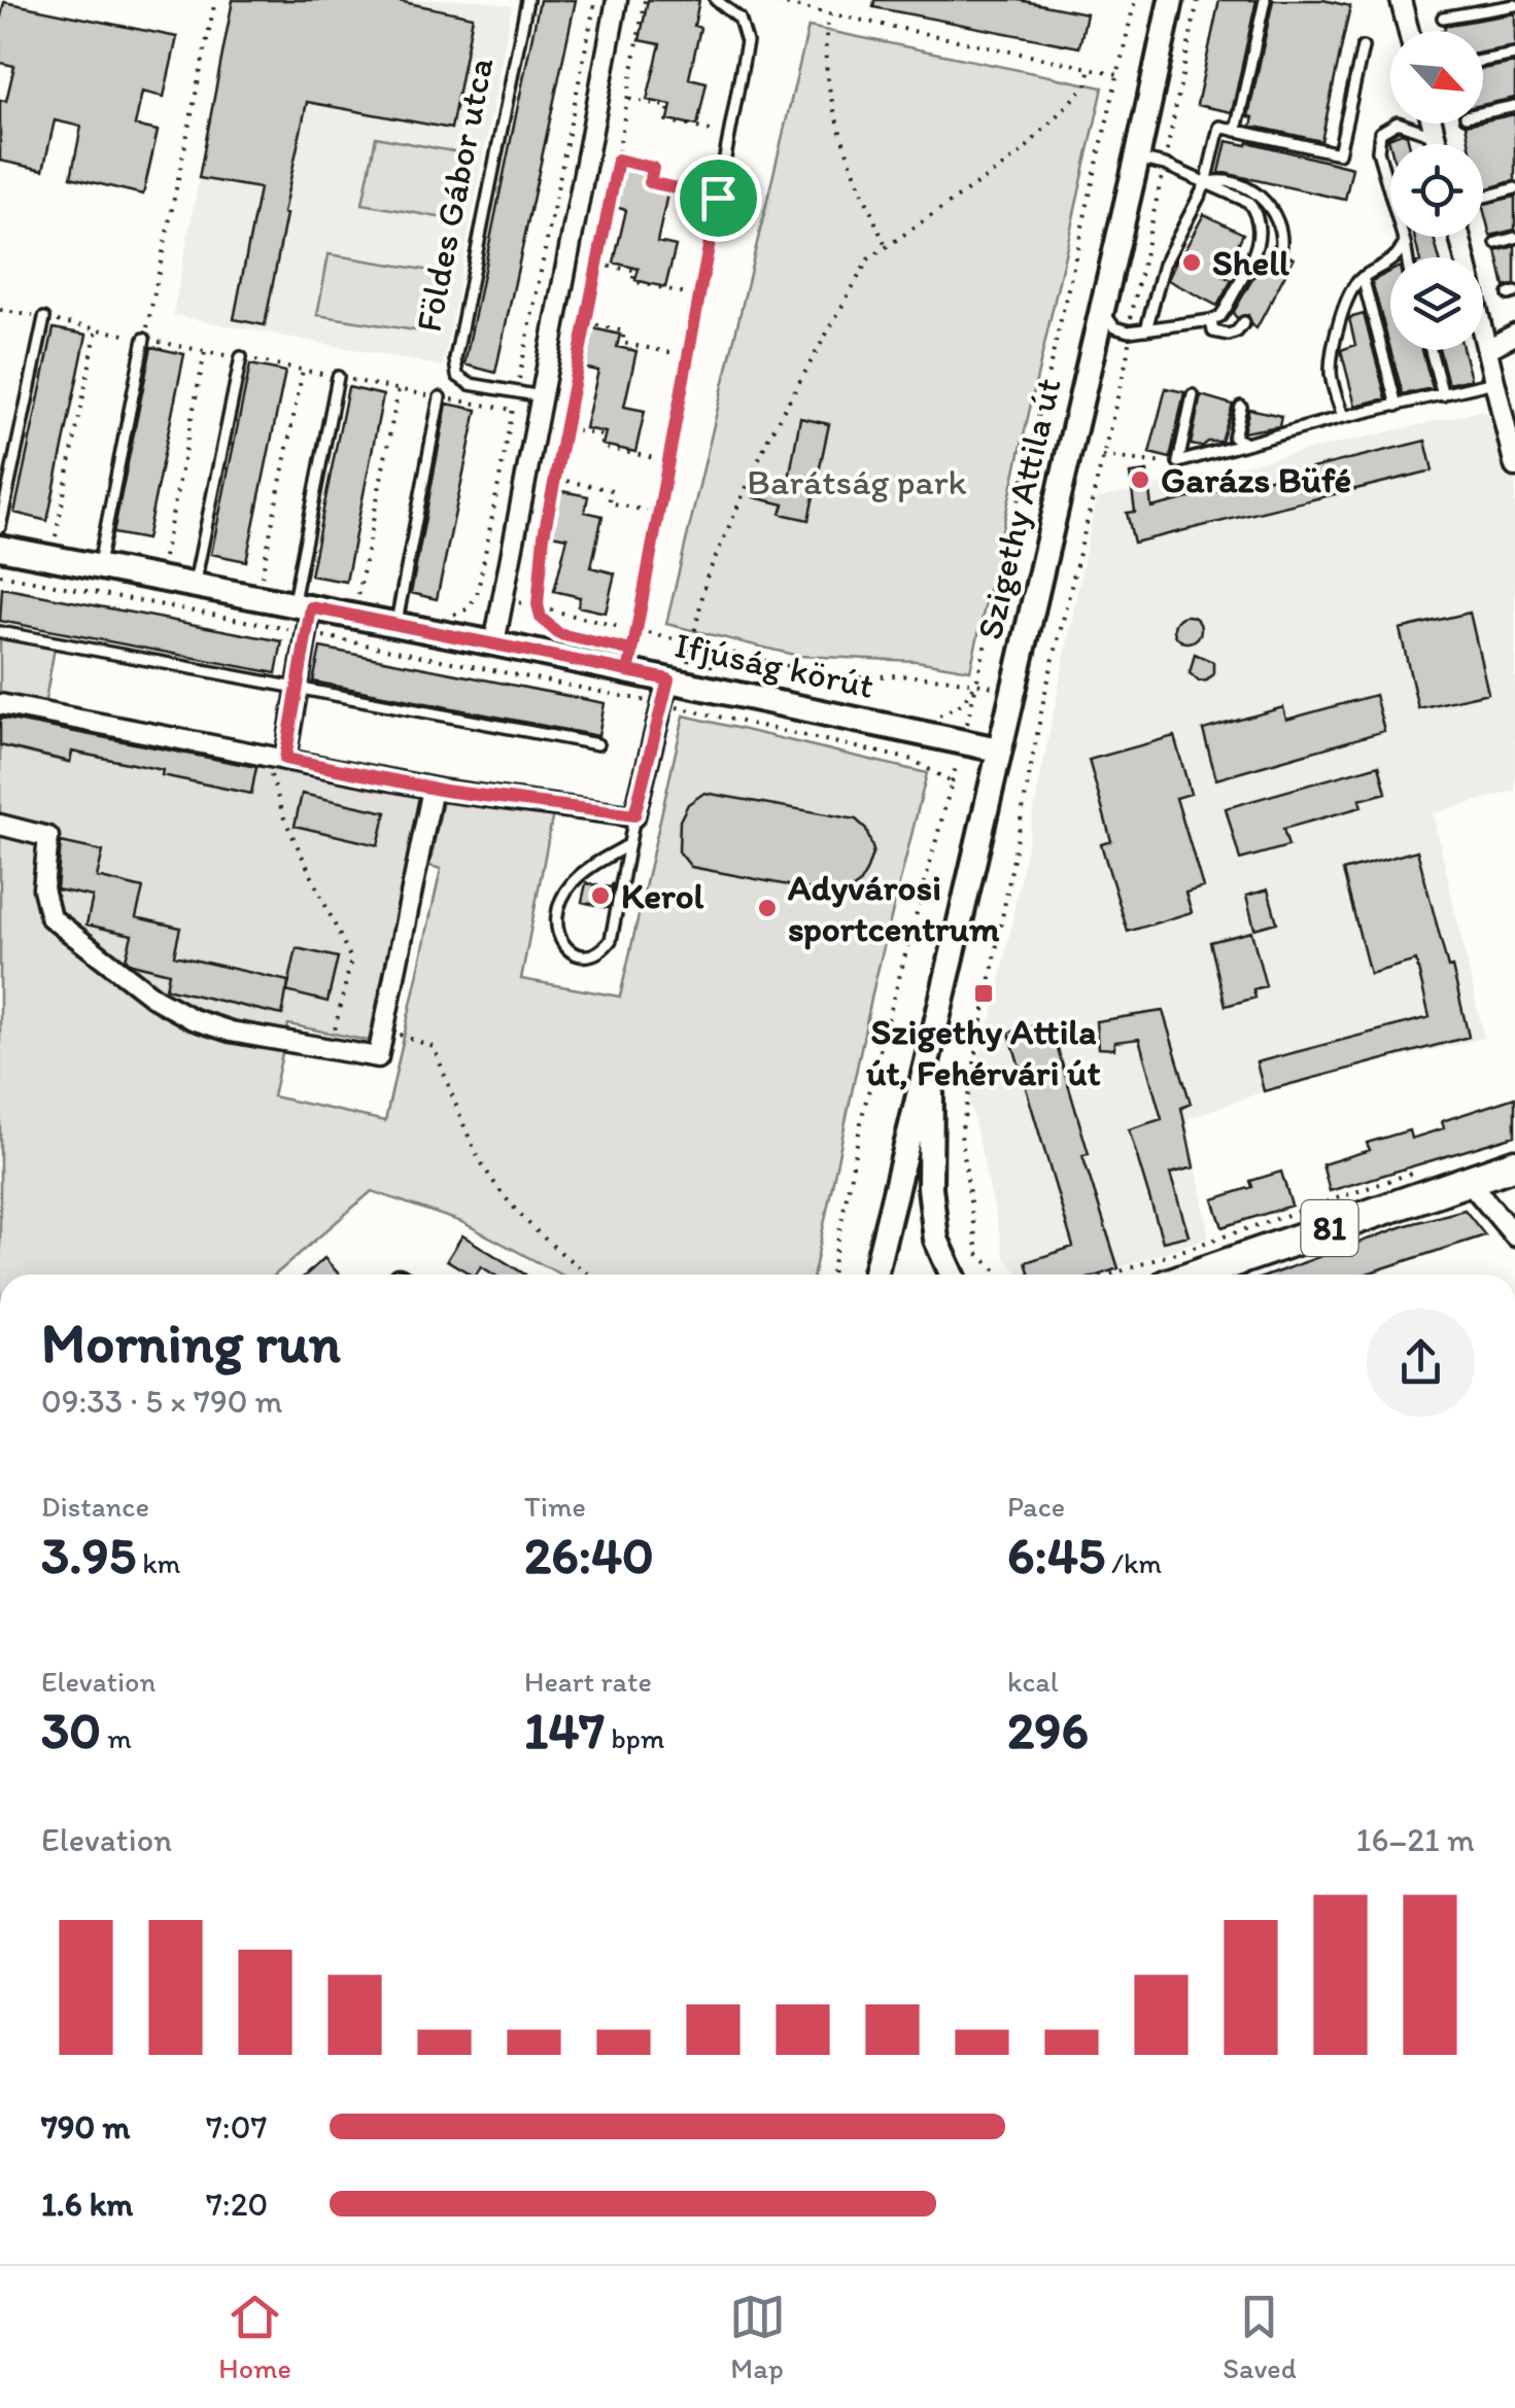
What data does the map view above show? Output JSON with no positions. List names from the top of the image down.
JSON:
{
  "streets": {
    "main road": ["81"],
    "street": ["Szigethy Attila út", "Ifjúság körút"],
    "lane": ["Földes Gábor utca"]
  },
  "crossings": [
    ["Szigethy Attila út", "Ifjúság körút"]
  ],
  "parks": ["Barátság park"],
  "places": {
    "other": [
      "Shell",
      "Garázs Büfé",
      "Kerol",
      "Adyvárosi sportcentrum"
    ],
    "transit": ["Szigethy Attila út, Fehérvári út"]
  },
  "north": "bottom right",
  "page": {
    "heading": ["Morning run", "09:33 · 5 × 790 m"],
    "stats": [
      ["Distance", "3.95 km"],
      ["Time", "26:40"],
      ["Pace", "6:45 /km"],
      ["Elevation", "30 m"],
      ["Heart rate", "147 bpm"],
      ["kcal", "296"]
    ],
    "chart": ["Elevation", "16–21 m"],
    "list": [
      {
        "name": "790 m",
        "note": "7:07"
      },
      {
        "name": "1.6 km",
        "note": "7:20"
      }
    ],
    "tabs": ["Home", "Map", "Saved"]
  }
}
